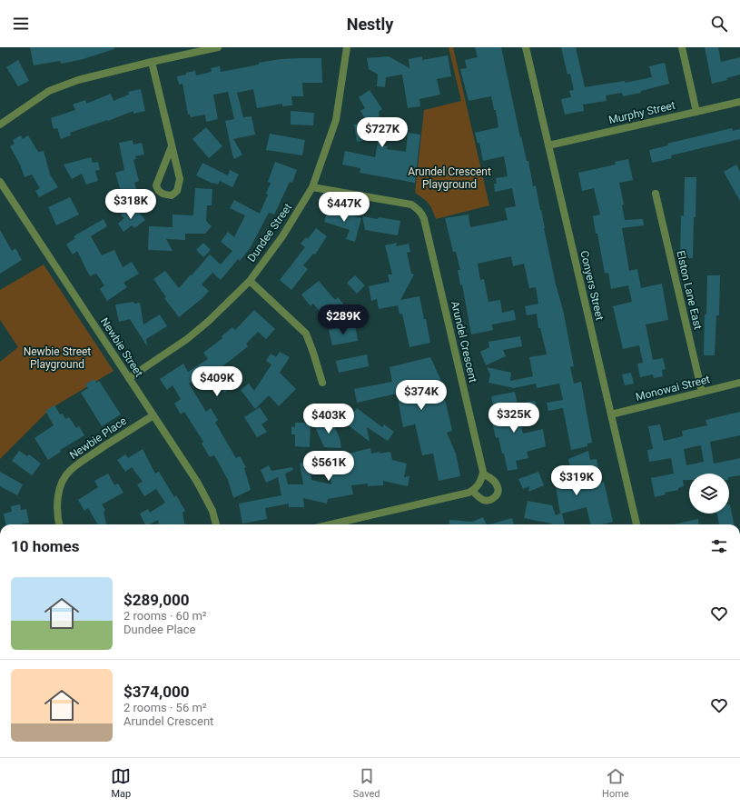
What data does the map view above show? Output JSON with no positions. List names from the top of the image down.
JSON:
{
  "streets": {
    "street": [
      "Murphy Street",
      "Dundee Street",
      "Conyers Street",
      "Elston Lane East",
      "Arundel Crescent",
      "Newbie Street",
      "Monowai Street",
      "Newbie Place"
    ]
  },
  "crossings": [
    ["Murphy Street", "Conyers Street"],
    ["Dundee Street", "Arundel Crescent"],
    ["Dundee Street", "Newbie Street"],
    ["Conyers Street", "Monowai Street"],
    ["Elston Lane East", "Monowai Street"],
    ["Newbie Street", "Newbie Place"]
  ],
  "parks": ["Arundel Crescent Playground", "Newbie Street Playground"],
  "page": {
    "header": "Nestly",
    "price": [
      "$727K",
      "$318K",
      "$447K",
      "$289K",
      "$409K",
      "$374K",
      "$325K",
      "$403K",
      "$561K",
      "$319K"
    ],
    "heading": "10 homes",
    "list": [
      {
        "name": "$289,000",
        "note": "2 rooms · 60 m² · Dundee Place"
      },
      {
        "name": "$374,000",
        "note": "2 rooms · 56 m² · Arundel Crescent"
      }
    ],
    "tabs": ["Map", "Saved", "Home"]
  }
}
